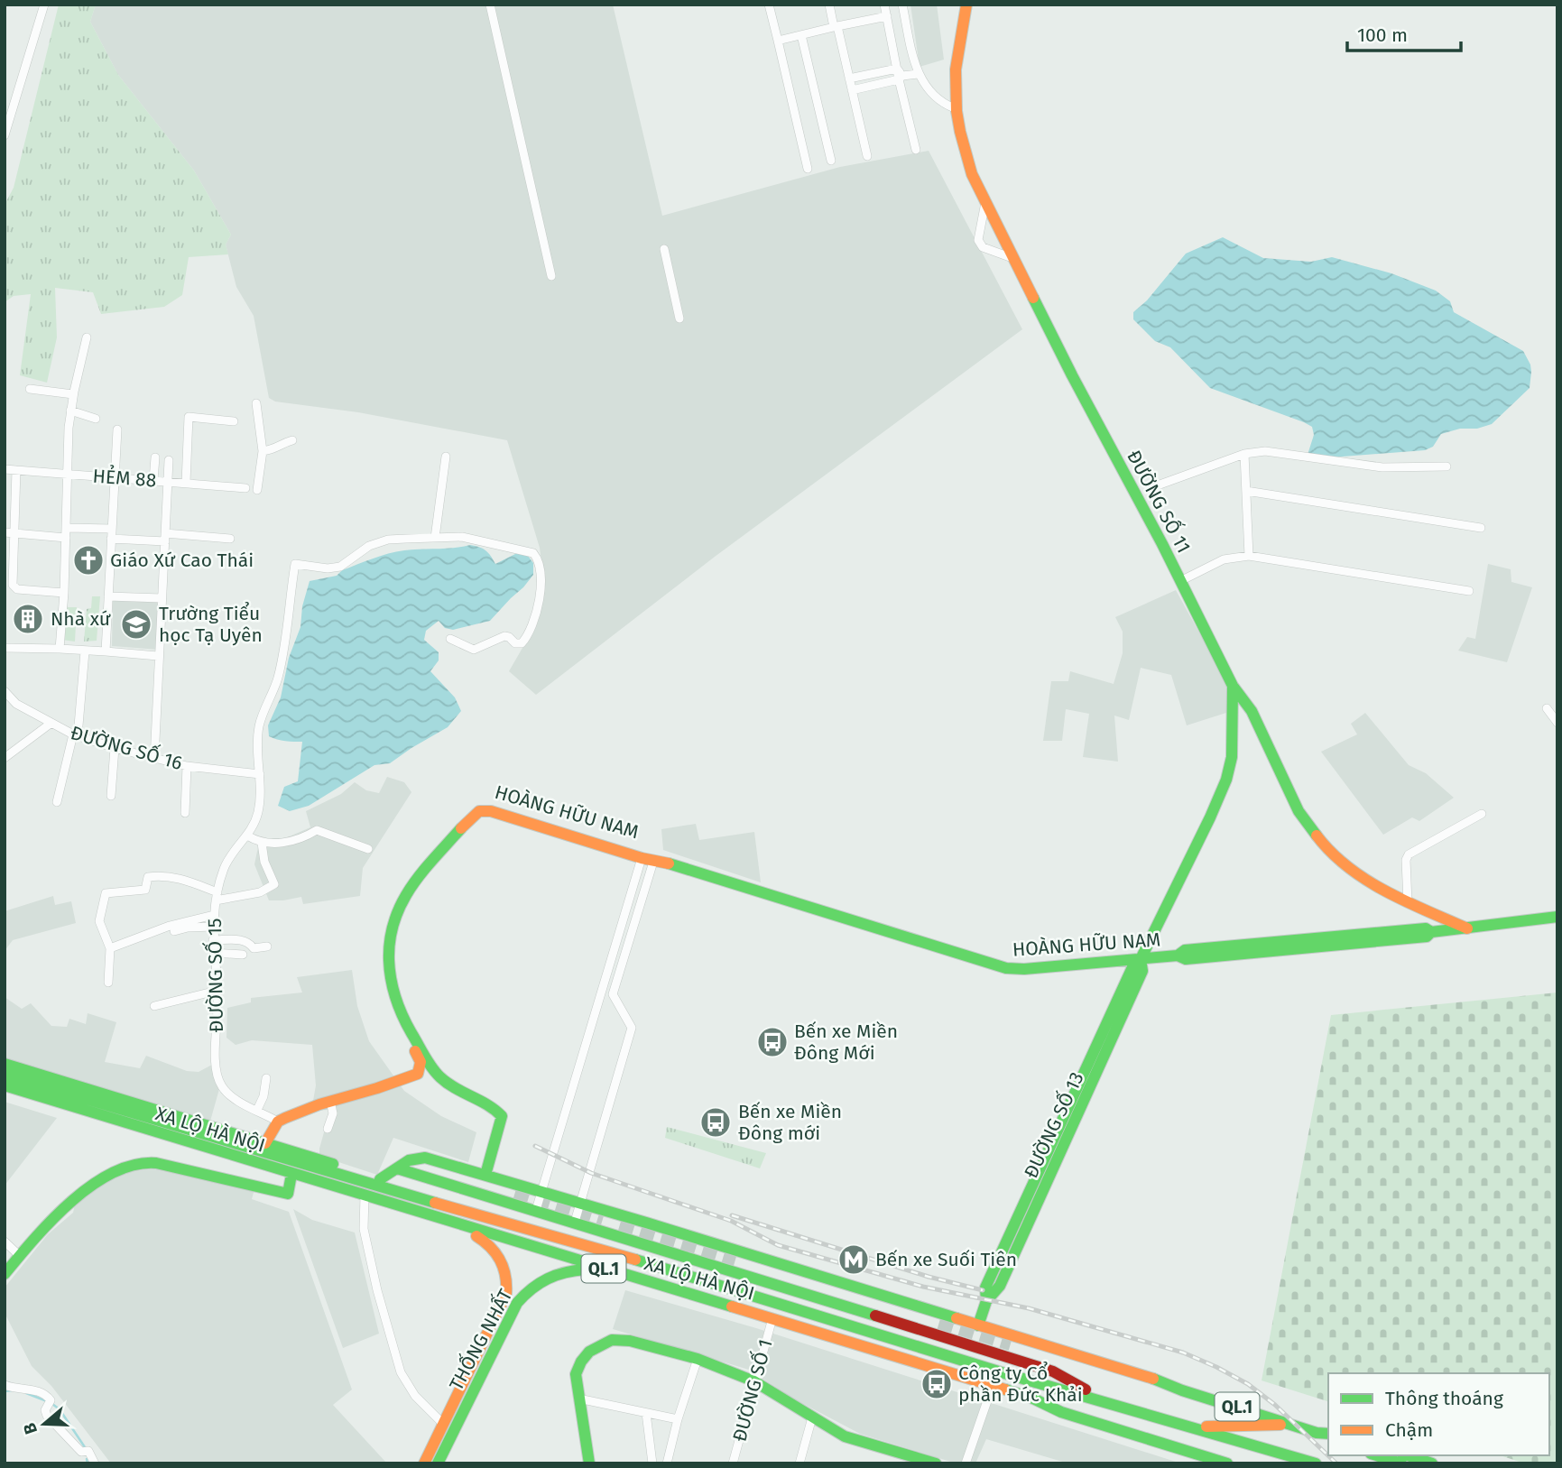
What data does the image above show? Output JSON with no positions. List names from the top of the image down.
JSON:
{
  "streets": {
    "main road": [
      "ĐƯỜNG SỐ 11",
      "HOÀNG HỮU NAM",
      "ĐƯỜNG SỐ 13",
      "XA LỘ HÀ NỘI",
      "QL.1",
      "THỐNG NHẤT"
    ],
    "street": [
      "HẺM 88",
      "ĐƯỜNG SỐ 16",
      "ĐƯỜNG SỐ 15",
      "ĐƯỜNG SỐ 1"
    ]
  },
  "crossings": [
    ["ĐƯỜNG SỐ 11", "HOÀNG HỮU NAM"],
    ["ĐƯỜNG SỐ 11", "ĐƯỜNG SỐ 13"],
    ["ĐƯỜNG SỐ 16", "ĐƯỜNG SỐ 15"],
    ["HOÀNG HỮU NAM", "ĐƯỜNG SỐ 15"],
    ["HOÀNG HỮU NAM", "ĐƯỜNG SỐ 13"],
    ["HOÀNG HỮU NAM", "XA LỘ HÀ NỘI"],
    ["ĐƯỜNG SỐ 13", "XA LỘ HÀ NỘI"],
    ["XA LỘ HÀ NỘI", "QL.1"],
    ["XA LỘ HÀ NỘI", "THỐNG NHẤT"],
    ["XA LỘ HÀ NỘI", "ĐƯỜNG SỐ 1"]
  ],
  "places": {
    "church": ["Giáo Xứ Cao Thái"],
    "building": ["Nhà xứ"],
    "school or university": ["Trường Tiểu học Tạ Uyên"],
    "bus stop": ["Bến xe Miền Đông Mới", "Bến xe Miền Đông mới", "Công ty Cổ phần Đức Khải"],
    "metro station": ["Bến xe Suối Tiên"]
  },
  "legend": ["Thông thoáng", "Chậm"],
  "scale_bar": "100 m",
  "north": "left"
}
